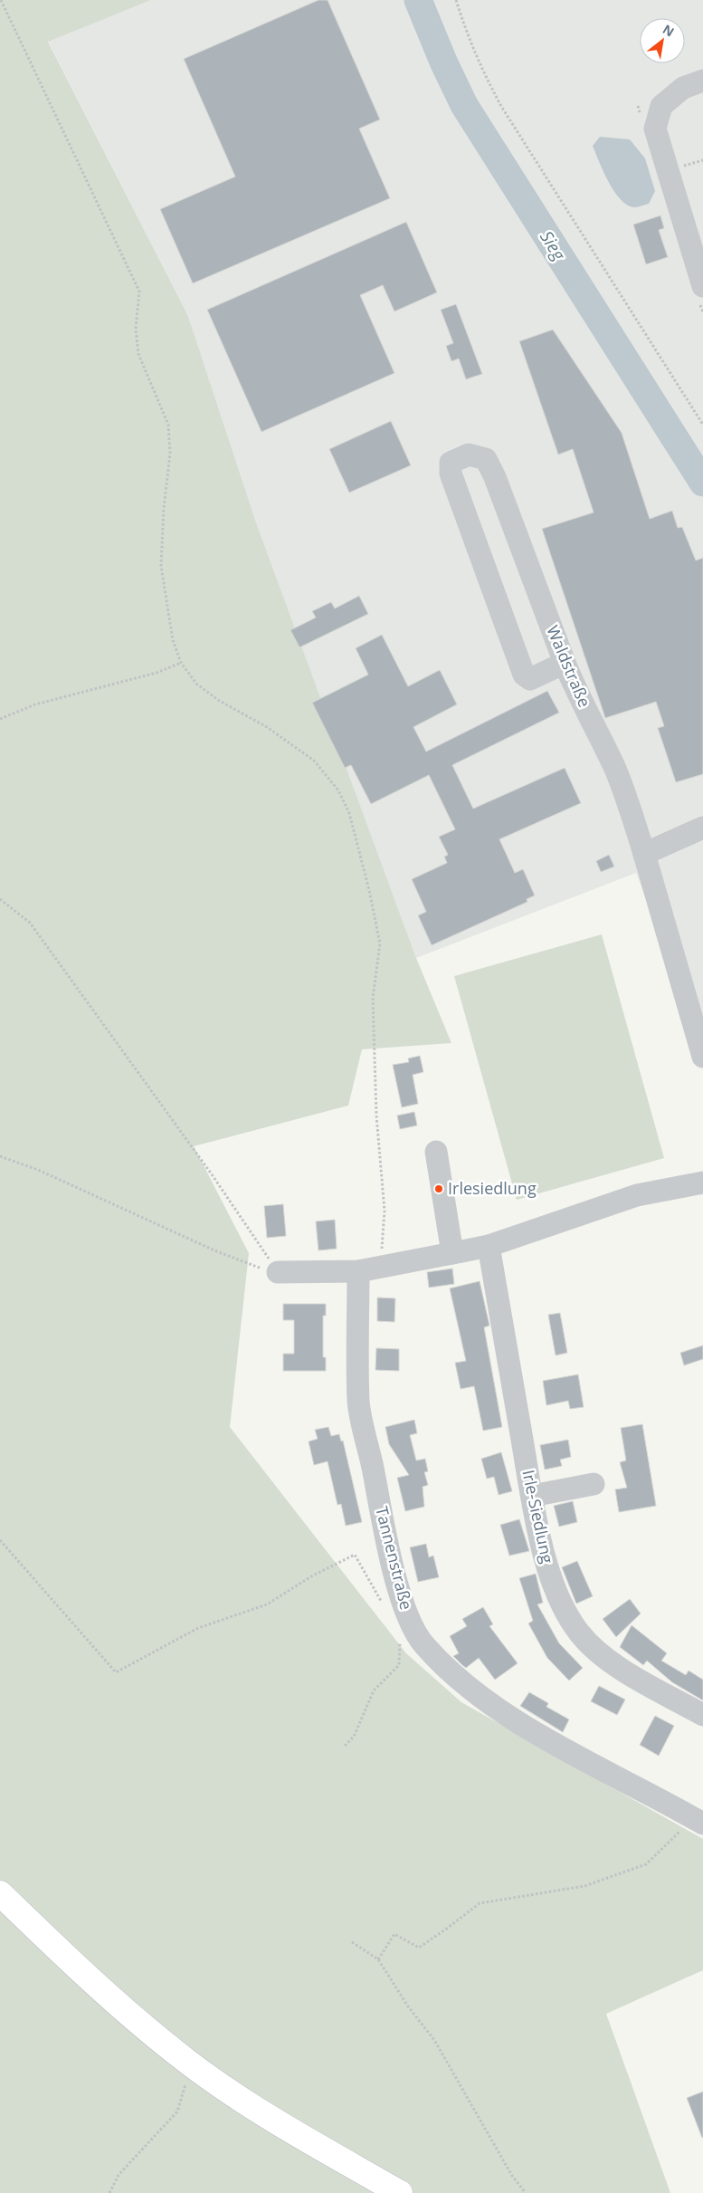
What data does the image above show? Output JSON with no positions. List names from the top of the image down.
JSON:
{
  "streets": {
    "street": ["Waldstraße", "Irle-Siedlung", "Tannenstraße"]
  },
  "water": ["Sieg"],
  "places": ["Irlesiedlung"],
  "north": "top right"
}
